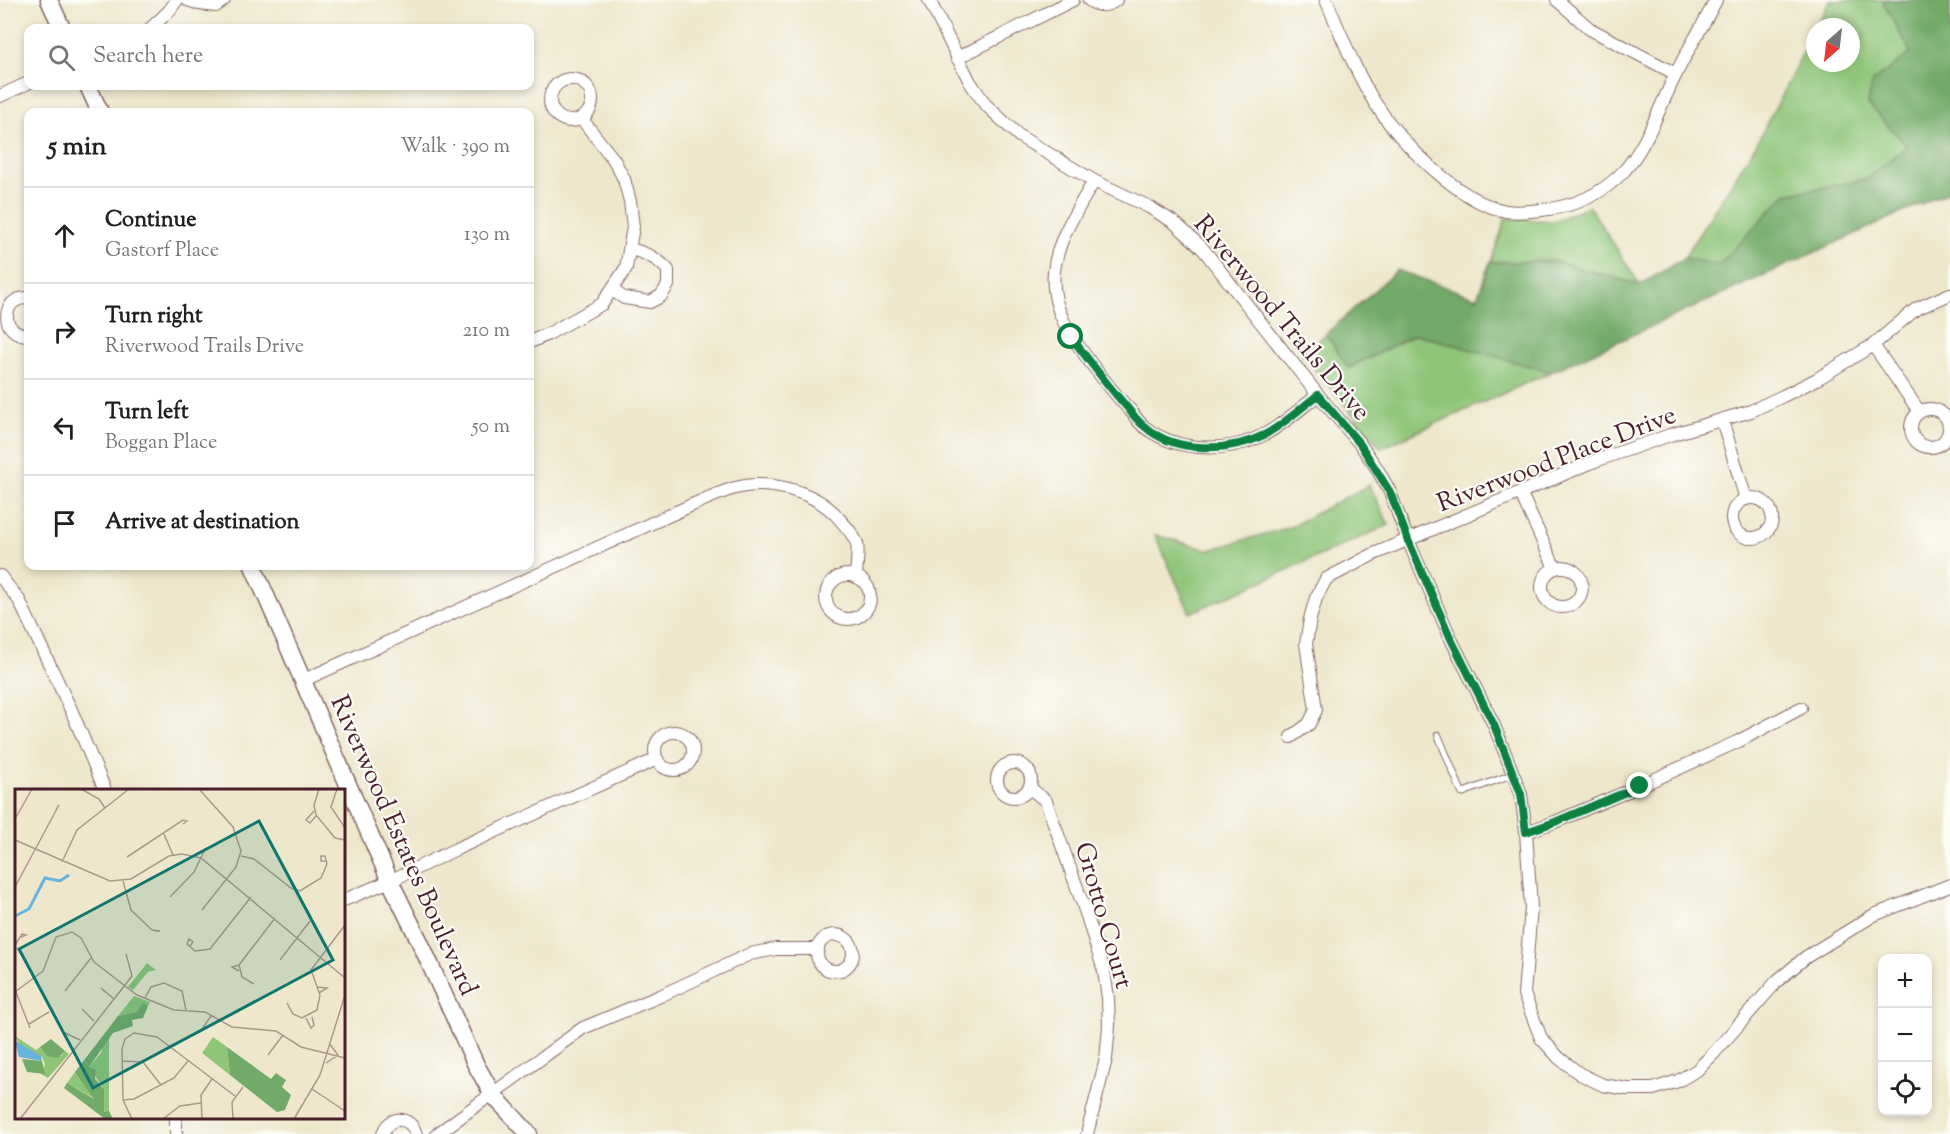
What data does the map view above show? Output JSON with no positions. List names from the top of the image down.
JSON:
{
  "streets": {
    "street": [
      "Riverwood Trails Drive",
      "Riverwood Place Drive",
      "Riverwood Estates Boulevard",
      "Grotto Court"
    ]
  },
  "crossings": [
    ["Riverwood Trails Drive", "Riverwood Place Drive"]
  ],
  "north": "bottom left",
  "page": {
    "search": "Search here",
    "heading": ["5 min", "Walk · 390 m"],
    "list": [
      ["Continue", "Gastorf Place", "130 m"],
      ["Turn right", "Riverwood Trails Drive", "210 m"],
      ["Turn left", "Boggan Place", "50 m"],
      "Arrive at destination"
    ],
    "map_buttons": ["+", "−"]
  }
}
